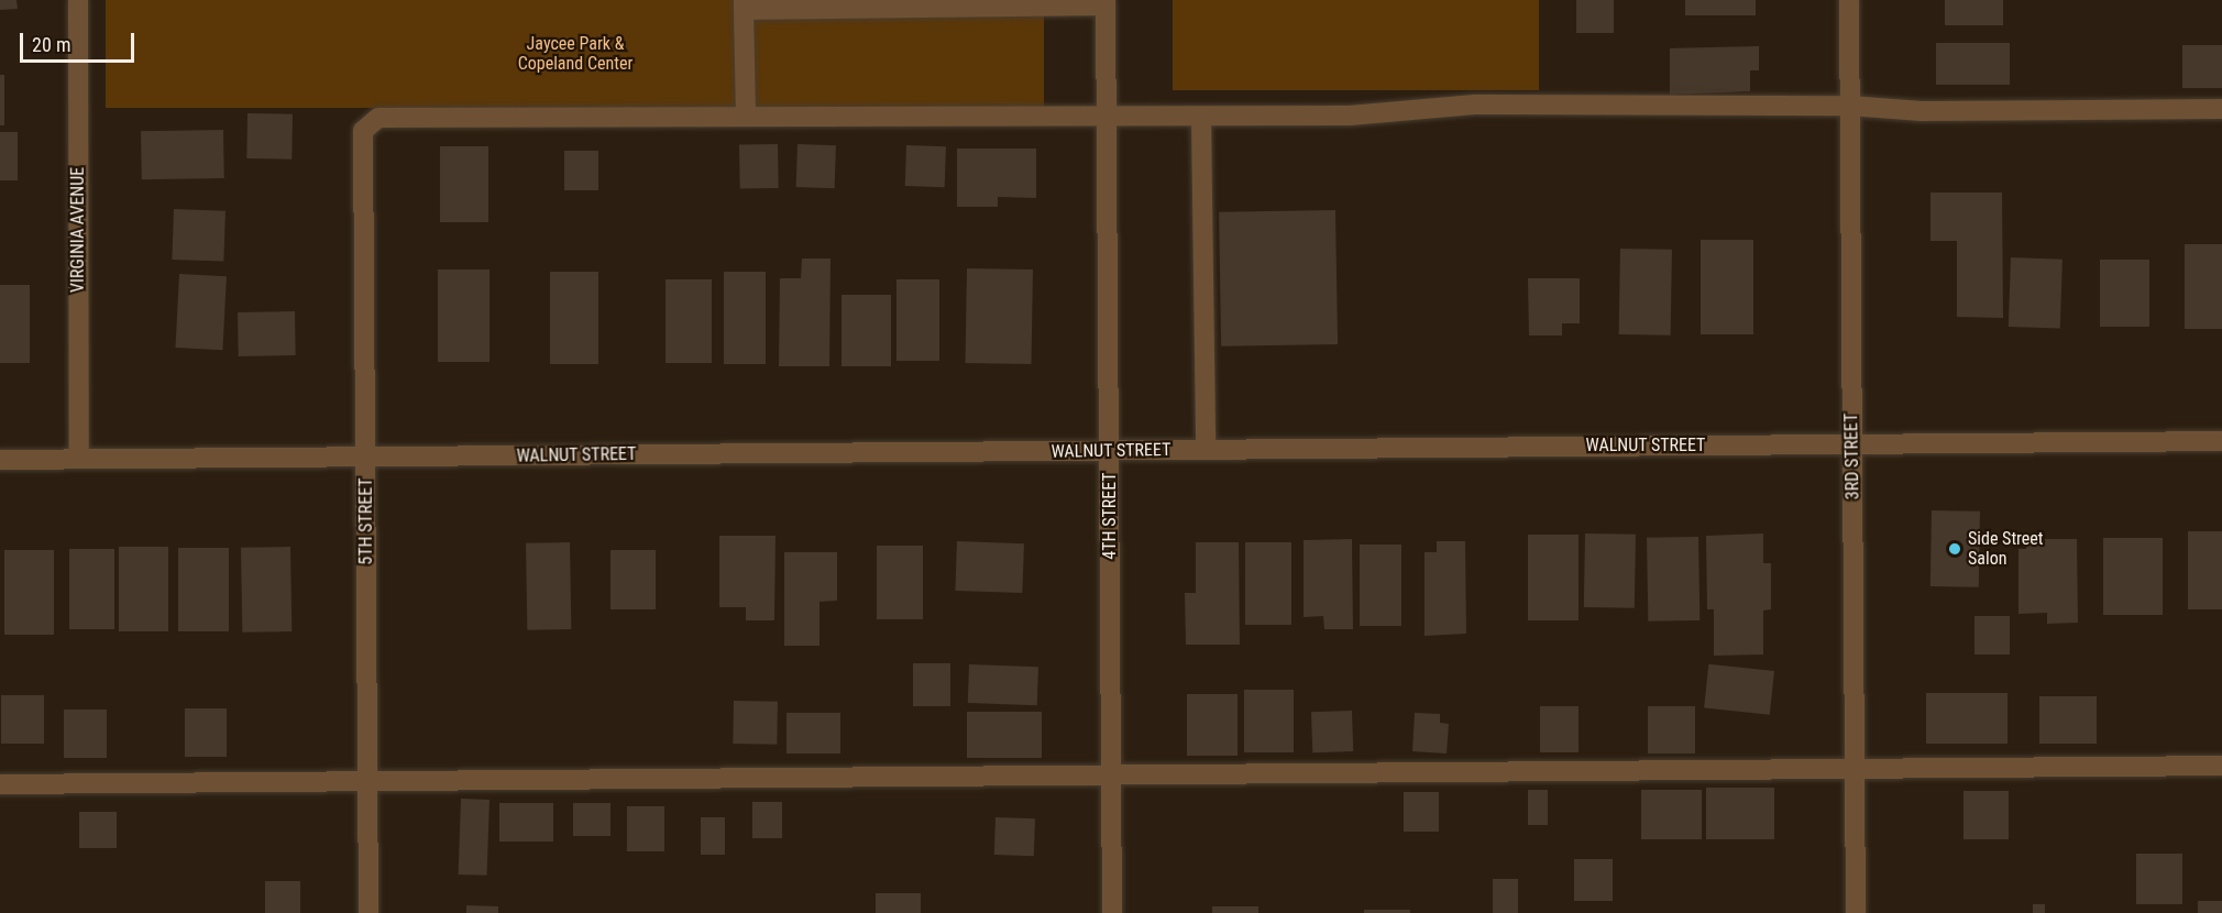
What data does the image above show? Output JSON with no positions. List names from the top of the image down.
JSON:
{
  "streets": {
    "street": [
      "VIRGINIA AVENUE",
      "WALNUT STREET",
      "3RD STREET",
      "4TH STREET",
      "5TH STREET"
    ]
  },
  "crossings": [
    ["VIRGINIA AVENUE", "WALNUT STREET"],
    ["WALNUT STREET", "3RD STREET"],
    ["WALNUT STREET", "4TH STREET"],
    ["WALNUT STREET", "5TH STREET"]
  ],
  "parks": ["Jaycee Park & Copeland Center"],
  "places": ["Side Street Salon"],
  "scale_bar": "20 m"
}
